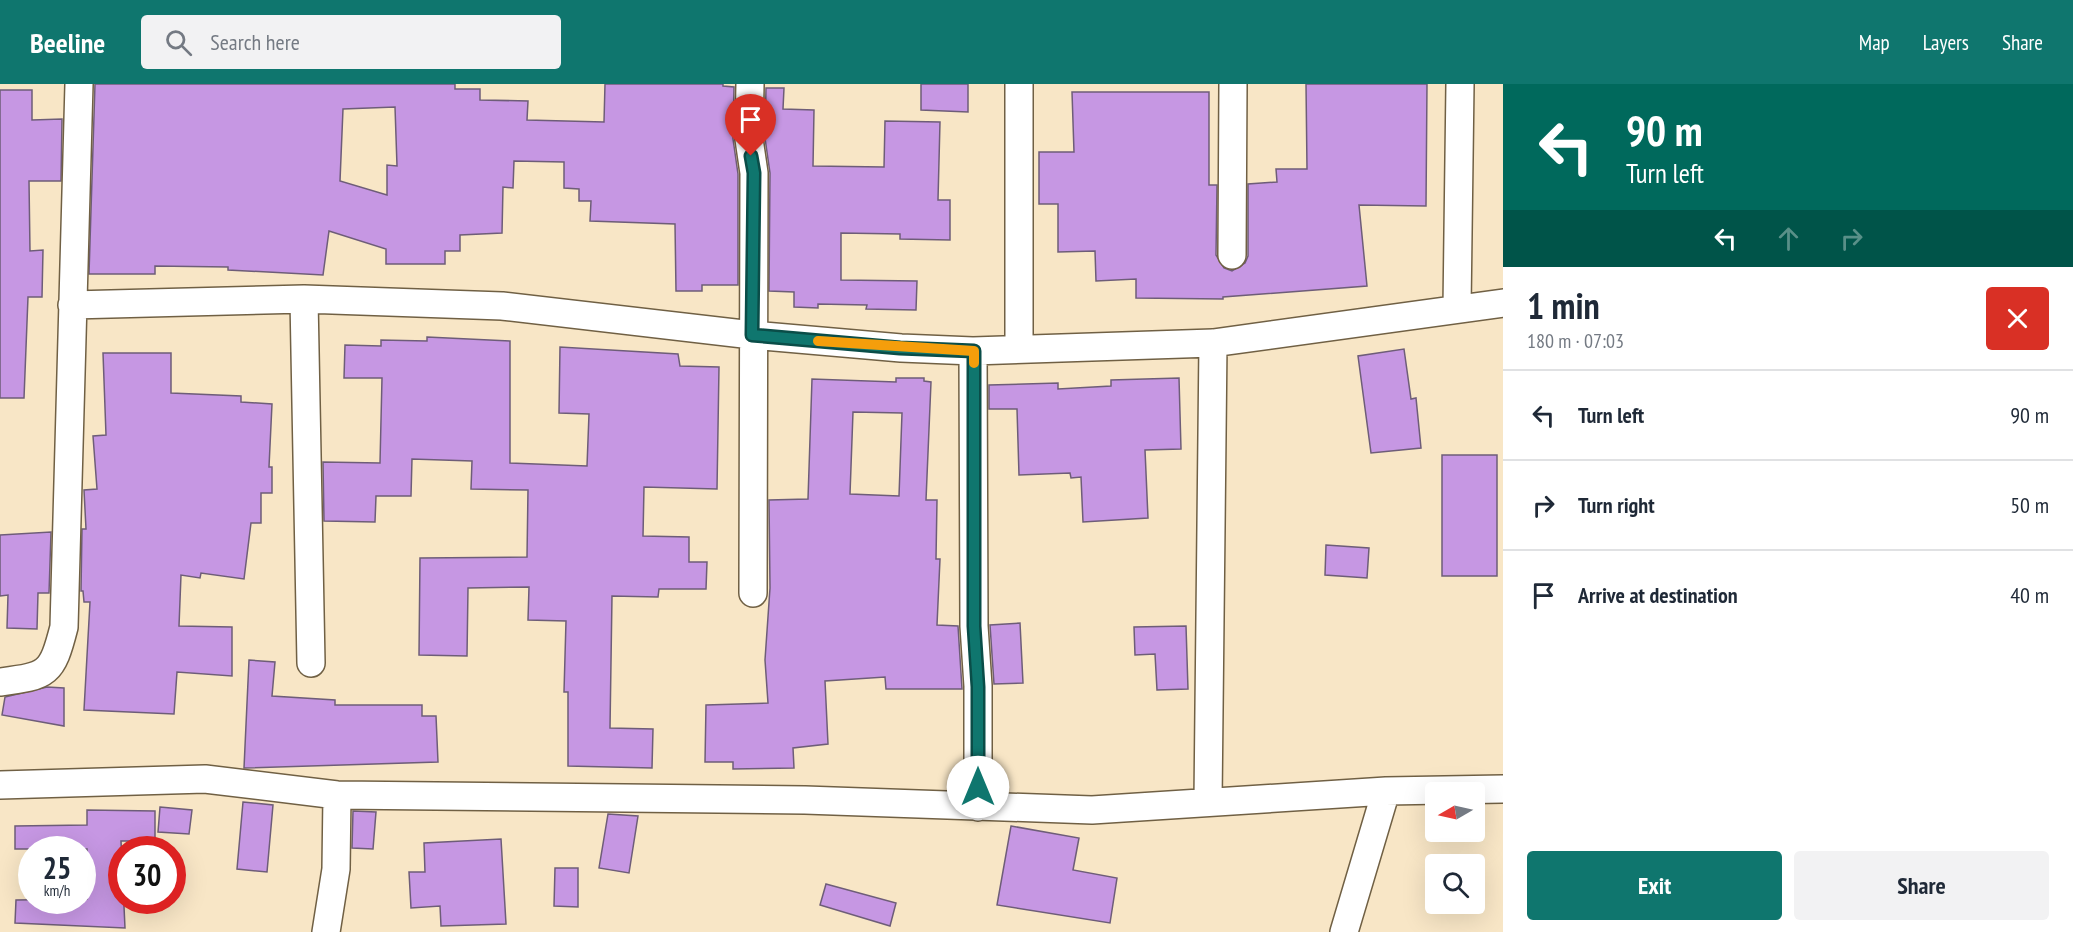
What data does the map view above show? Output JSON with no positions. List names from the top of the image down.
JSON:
{
  "north": "left",
  "page": {
    "header": "Beeline",
    "search": "Search here",
    "nav": ["Map", "Layers", "Share"],
    "turn": ["90 m", "Turn left"],
    "heading": ["1 min", "180 m · 07:03"],
    "list": [
      {
        "name": "Turn left",
        "value": "90 m"
      },
      {
        "name": "Turn right",
        "value": "50 m"
      },
      {
        "name": "Arrive at destination",
        "value": "40 m"
      }
    ],
    "speed": "25 km/h",
    "limit": "30",
    "buttons": ["Exit", "Share"]
  }
}
